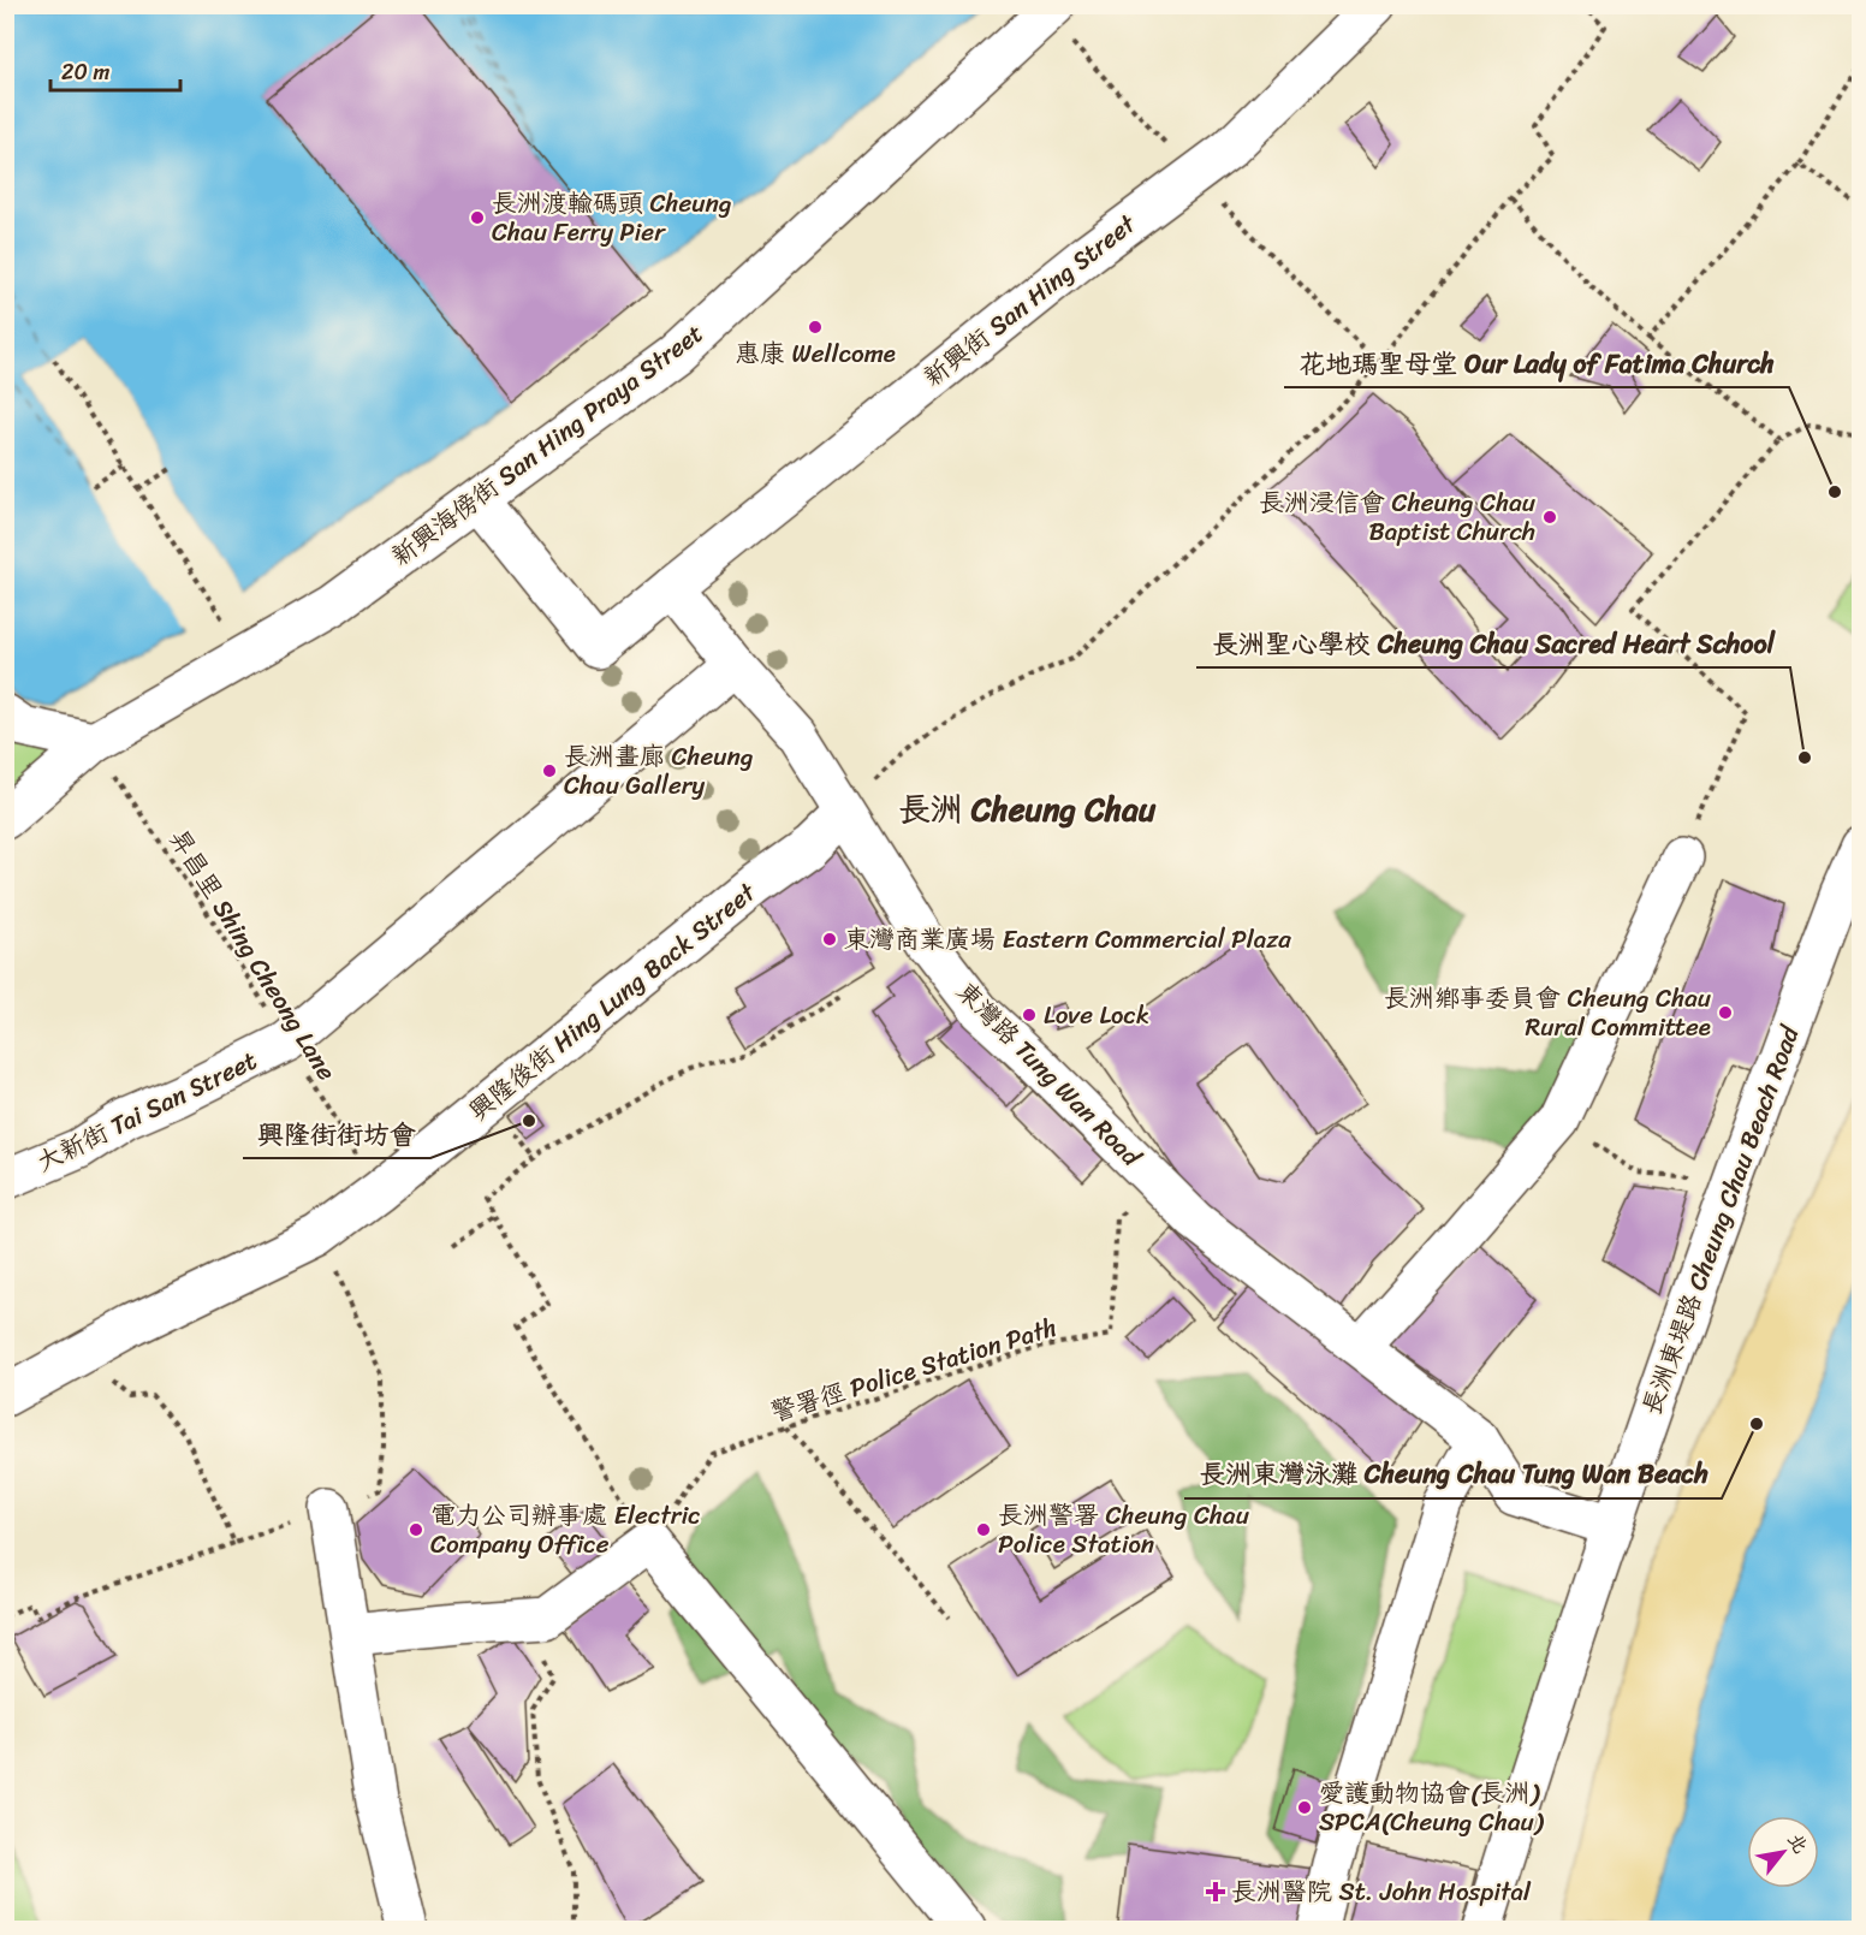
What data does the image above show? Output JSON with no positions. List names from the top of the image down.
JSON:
{
  "streets": {
    "street": [
      "新興街 San Hing Street",
      "新興海傍街 San Hing Praya Street",
      "興隆後街 Hing Lung Back Street",
      "東灣路 Tung Wan Road",
      "大新街 Tai San Street",
      "長洲東堤路 Cheung Chau Beach Road"
    ],
    "path": ["昇昌里 Shing Cheong Lane", "警署徑 Police Station Path"]
  },
  "crossings": [
    ["新興街 San Hing Street", "東灣路 Tung Wan Road"],
    ["新興海傍街 San Hing Praya Street", "昇昌里 Shing Cheong Lane"],
    ["昇昌里 Shing Cheong Lane", "興隆後街 Hing Lung Back Street"],
    ["昇昌里 Shing Cheong Lane", "大新街 Tai San Street"],
    ["興隆後街 Hing Lung Back Street", "東灣路 Tung Wan Road"],
    ["東灣路 Tung Wan Road", "大新街 Tai San Street"],
    ["東灣路 Tung Wan Road", "長洲東堤路 Cheung Chau Beach Road"],
    ["東灣路 Tung Wan Road", "警署徑 Police Station Path"]
  ],
  "districts": ["長洲 Cheung Chau"],
  "places": {
    "other": [
      "長洲渡輸碼頭 Cheung Chau Ferry Pier",
      "惠康 Wellcome",
      "花地瑪聖母堂 Our Lady of Fatima Church",
      "長洲浸信會 Cheung Chau Baptist Church",
      "長洲聖心學校 Cheung Chau Sacred Heart School",
      "長洲畫廊 Cheung Chau Gallery",
      "東灣商業廣場 Eastern Commercial Plaza",
      "長洲鄉事委員會 Cheung Chau Rural Committee",
      "Love Lock",
      "興隆街街坊會",
      "長洲東灣泳灘 Cheung Chau Tung Wan Beach",
      "電力公司辦事處 Electric Company Office",
      "長洲警署 Cheung Chau Police Station",
      "愛護動物協會(長洲) SPCA(Cheung Chau)"
    ],
    "health": ["長洲醫院 St. John Hospital"]
  },
  "scale_bar": "20 m",
  "north": "top right"
}
